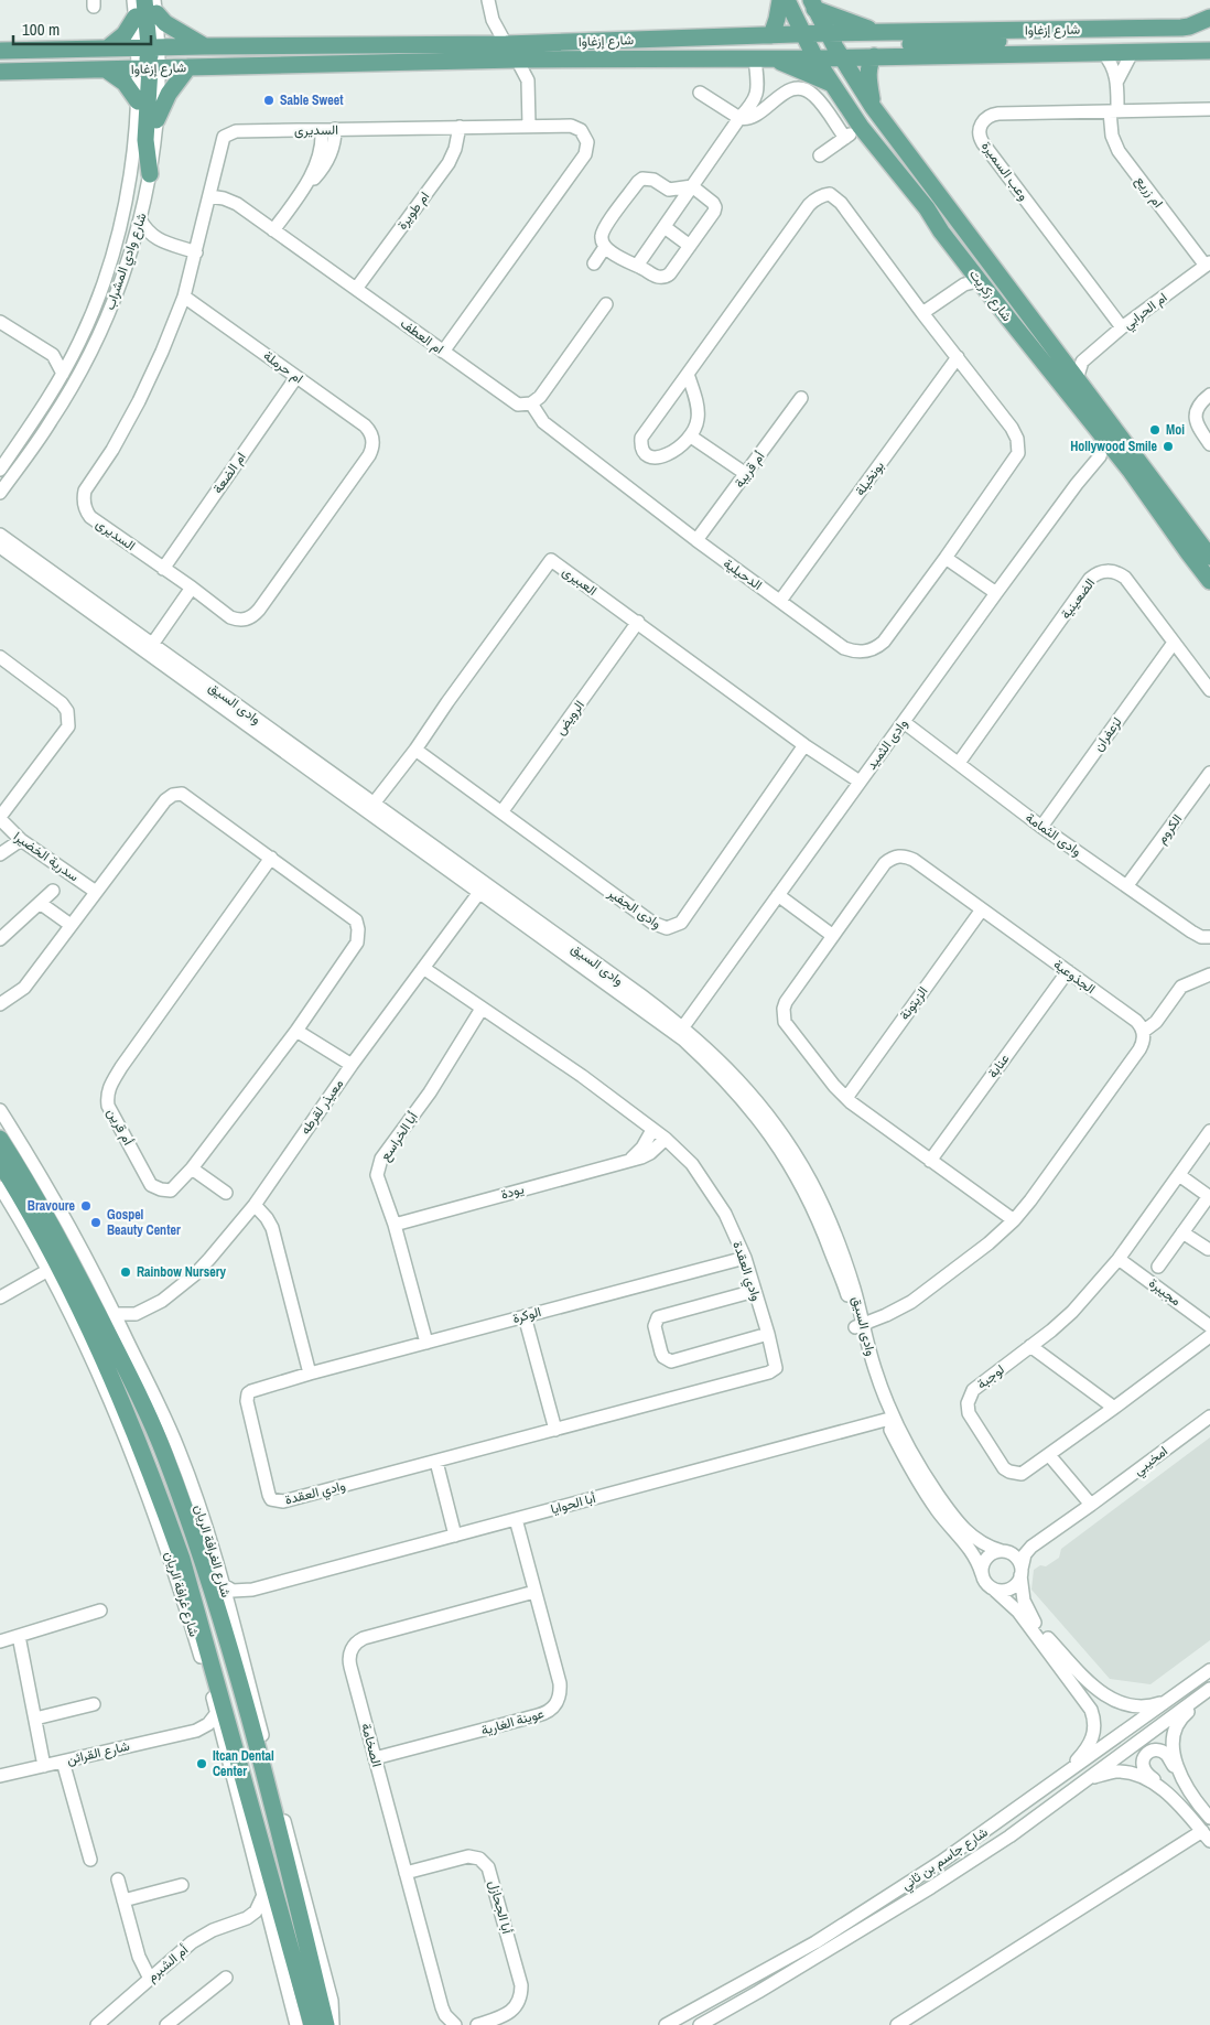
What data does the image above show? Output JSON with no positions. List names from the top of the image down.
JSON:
{
  "streets": {
    "main road": ["شارع إزغاوا", "شارع زكريت", "شارع الغرافة الريان"],
    "street": [
      "السديرى",
      "وعب السميرة",
      "ام زريع",
      "ام طويرة",
      "شارع وادي المشراب",
      "ام الحرابي",
      "ام العطف",
      "ام حرملة",
      "أم قريبة",
      "ام الضعة",
      "بونخيلة",
      "الدحيلية",
      "العبيرى",
      "الضعينية",
      "وادى السيق",
      "الرويض",
      "لزعفران",
      "وادى الثميد",
      "الكروم",
      "وادى الثمامة",
      "سدرية الخضيرا",
      "وادى الجفير",
      "الجذوعية",
      "الزيتونة",
      "عنابة",
      "معيذر لقرطه",
      "أم قرين",
      "أبا الخراسع",
      "يودة",
      "وادي العقدة",
      "مجيبرة",
      "الوكرة",
      "لوجبة",
      "امخيبي",
      "أبا الحوايا",
      "شارع غرافة الريان",
      "عوينة الغارية",
      "الصخامة",
      "شارع القرائن",
      "شارع جاسم بن ثاني",
      "أبا الجحازل",
      "أم الشبرم"
    ]
  },
  "crossings": [
    ["شارع إزغاوا", "شارع وادي المشراب"],
    ["شارع إزغاوا", "شارع زكريت"],
    ["السديرى", "ام طويرة"],
    ["السديرى", "ام العطف"],
    ["السديرى", "ام حرملة"],
    ["السديرى", "ام الضعة"],
    ["وعب السميرة", "ام زريع"],
    ["وعب السميرة", "ام الحرابي"],
    ["ام زريع", "ام الحرابي"],
    ["ام طويرة", "ام العطف"],
    ["شارع زكريت", "وادى الثميد"],
    ["ام العطف", "الدحيلية"],
    ["ام حرملة", "ام الضعة"],
    ["أم قريبة", "الدحيلية"],
    ["بونخيلة", "الدحيلية"],
    ["العبيرى", "وادى السيق"],
    ["العبيرى", "الرويض"],
    ["العبيرى", "وادى الثميد"],
    ["العبيرى", "وادى الجفير"],
    ["الضعينية", "لزعفران"],
    ["الضعينية", "وادى الثمامة"],
    ["وادى السيق", "وادى الثميد"],
    ["وادى السيق", "معيذر لقرطه"],
    ["وادى السيق", "امخيبي"],
    ["وادى السيق", "أبا الحوايا"],
    ["الرويض", "وادى الجفير"],
    ["لزعفران", "وادى الثمامة"],
    ["وادى الثميد", "وادى الثمامة"],
    ["الكروم", "وادى الثمامة"],
    ["سدرية الخضيرا", "أم قرين"],
    ["الجذوعية", "الزيتونة"],
    ["الجذوعية", "عنابة"],
    ["معيذر لقرطه", "وادي العقدة"],
    ["معيذر لقرطه", "شارع الغرافة الريان"],
    ["أبا الخراسع", "يودة"],
    ["أبا الخراسع", "وادي العقدة"],
    ["أبا الخراسع", "الوكرة"],
    ["يودة", "وادي العقدة"],
    ["وادي العقدة", "الوكرة"],
    ["مجيبرة", "لوجبة"],
    ["أبا الحوايا", "شارع الغرافة الريان"],
    ["أبا الحوايا", "عوينة الغارية"],
    ["شارع غرافة الريان", "شارع القرائن"],
    ["عوينة الغارية", "الصخامة"],
    ["الصخامة", "أبا الجحازل"]
  ],
  "places": [
    "Sable Sweet",
    "Moi",
    "Hollywood Smile",
    "Bravoure",
    "Gospel Beauty Center",
    "Rainbow Nursery",
    "Itcan Dental Center"
  ],
  "scale_bar": "100 m"
}
